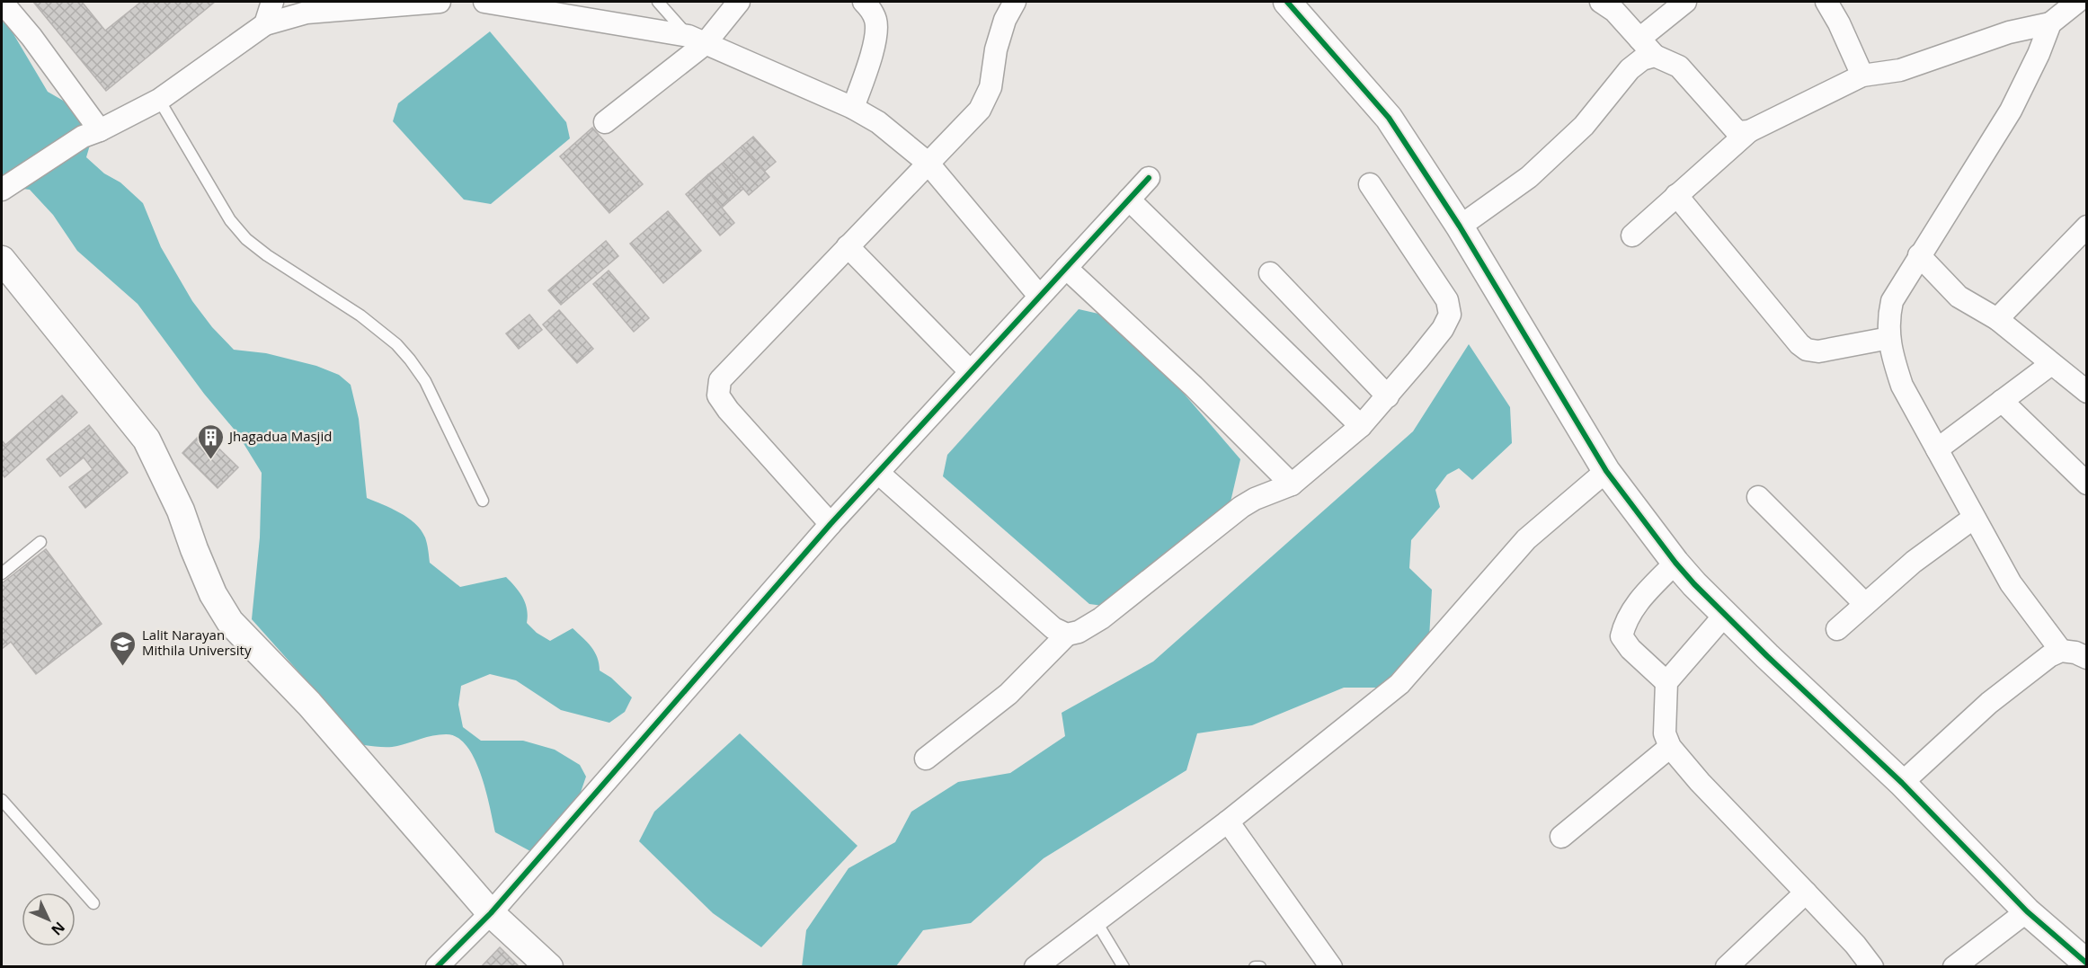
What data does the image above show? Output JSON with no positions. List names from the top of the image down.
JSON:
{
  "places": {
    "building": ["Jhagadua Masjid"],
    "school or university": ["Lalit Narayan Mithila University"]
  },
  "north": "bottom right"
}
